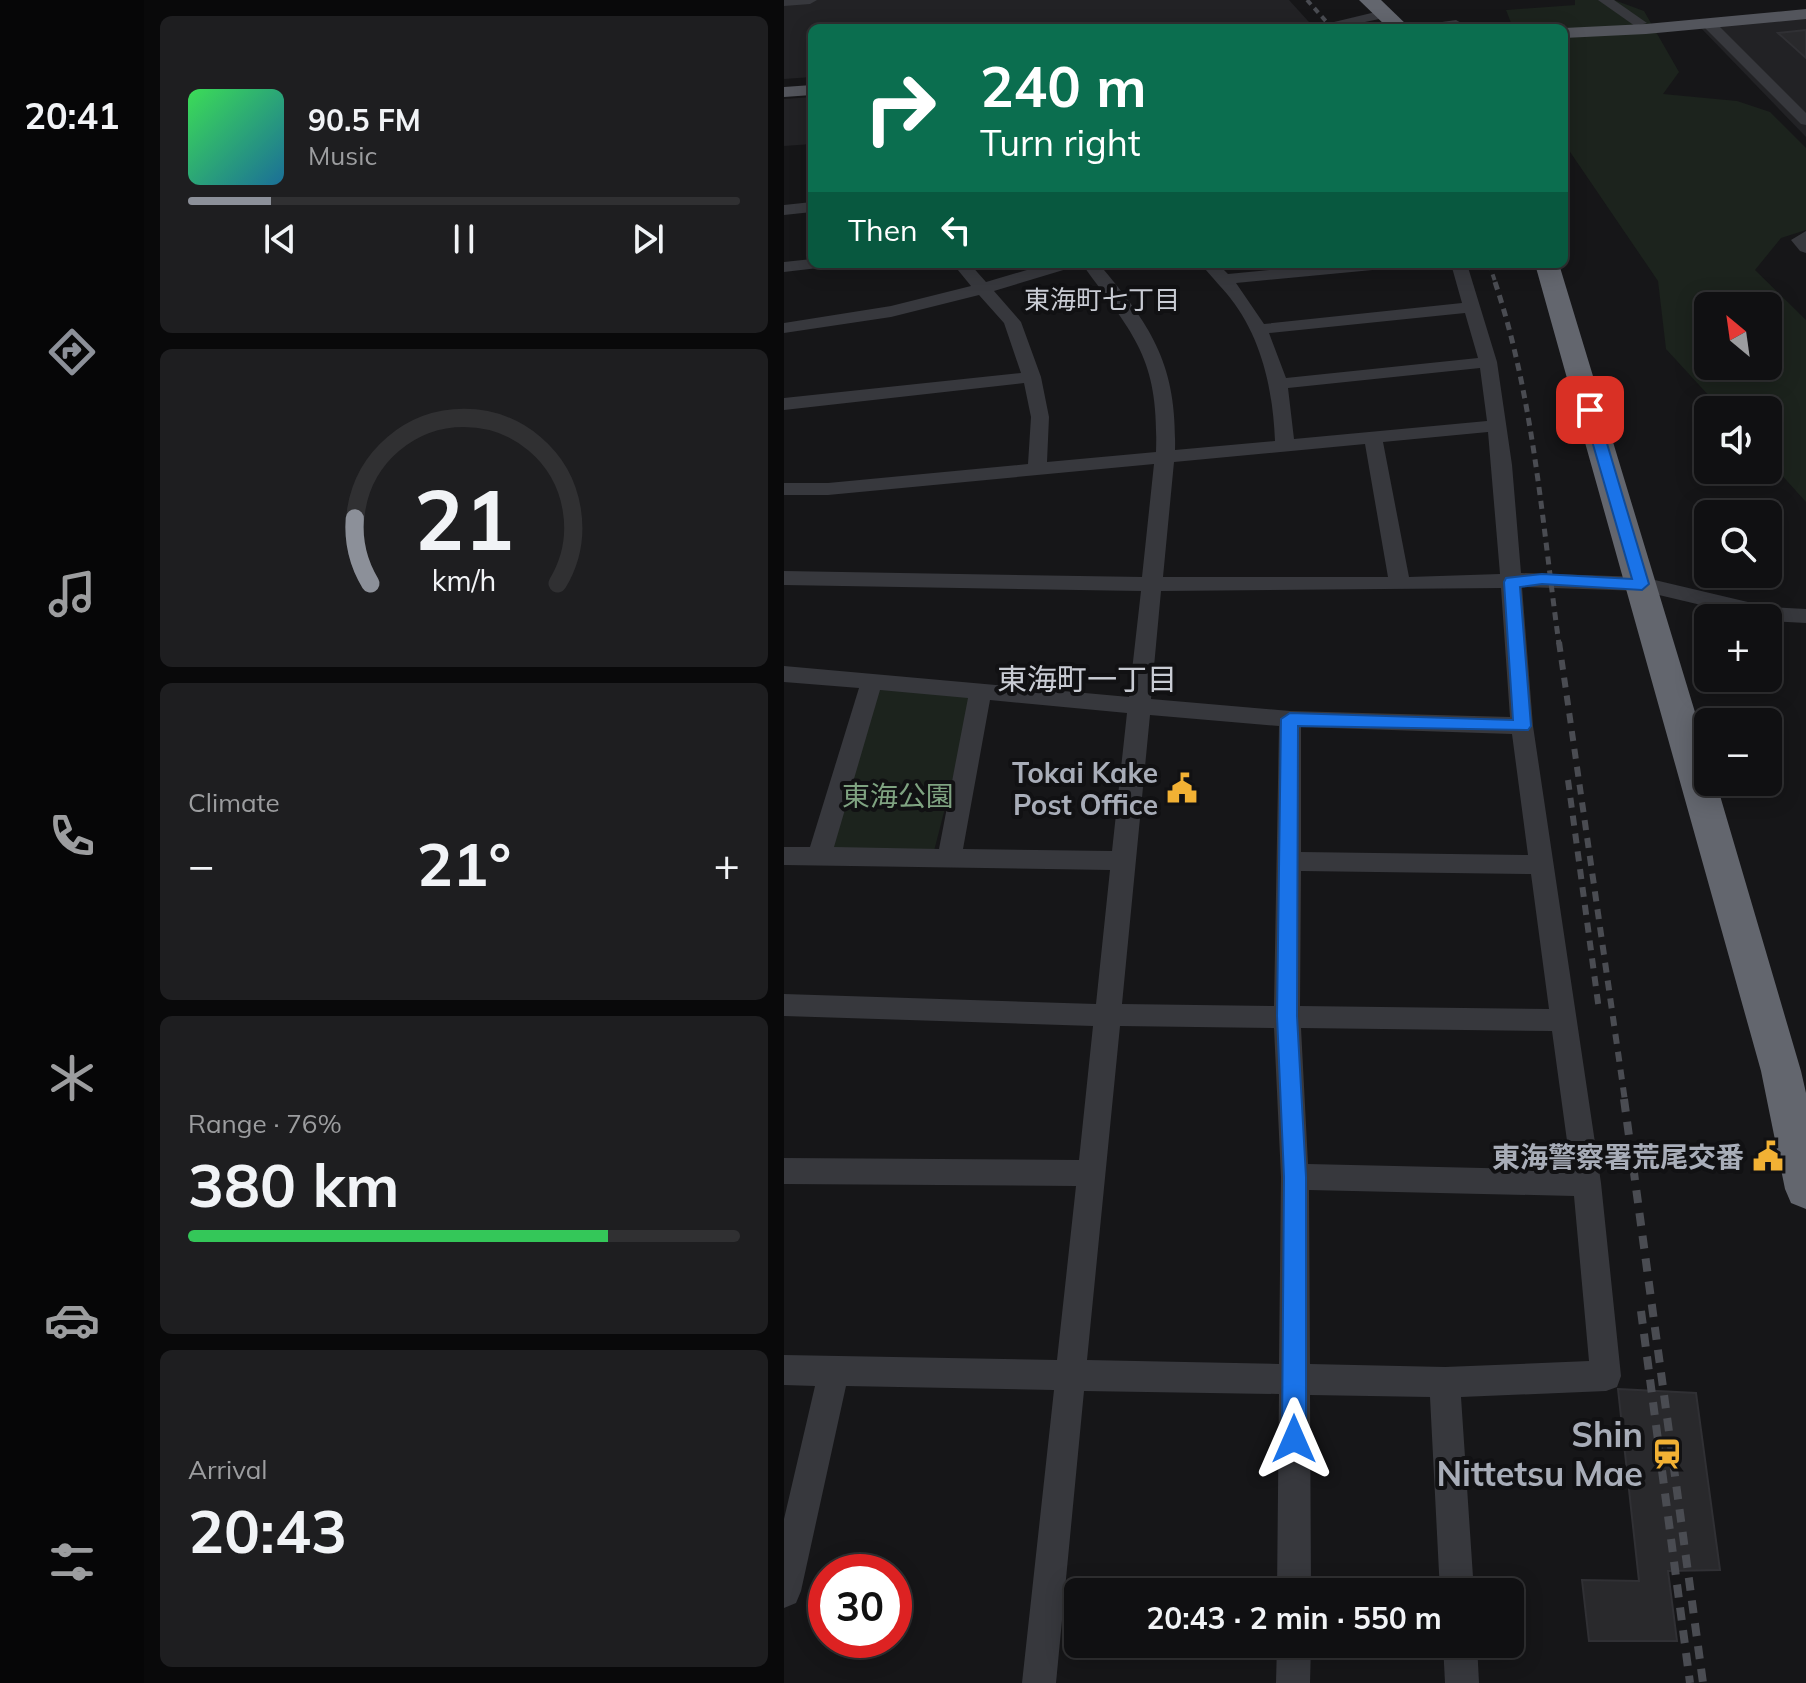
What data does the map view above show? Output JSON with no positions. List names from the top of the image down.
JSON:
{
  "districts": ["東海町七丁目", "東海町一丁目"],
  "parks": ["東海公園"],
  "places": {
    "public building": ["Tokai Kake Post Office", "東海警察署荒尾交番"],
    "station": ["Shin Nittetsu Mae"]
  },
  "north": "top left",
  "page": {
    "tabs": "20:41",
    "turn": ["240 m", "Turn right"],
    "song": ["90.5 FM", "Music"],
    "then": "Then",
    "map_buttons": ["+", "−"],
    "tile": [
      "Climate",
      ["Range · 76%", "380 km"],
      ["Arrival", "20:43"]
    ],
    "heat": ["−", "21°", "+"],
    "limit": "30",
    "trip": "20:43 · 2 min · 550 m",
    "gauge": ["21", "km/h"]
  }
}
